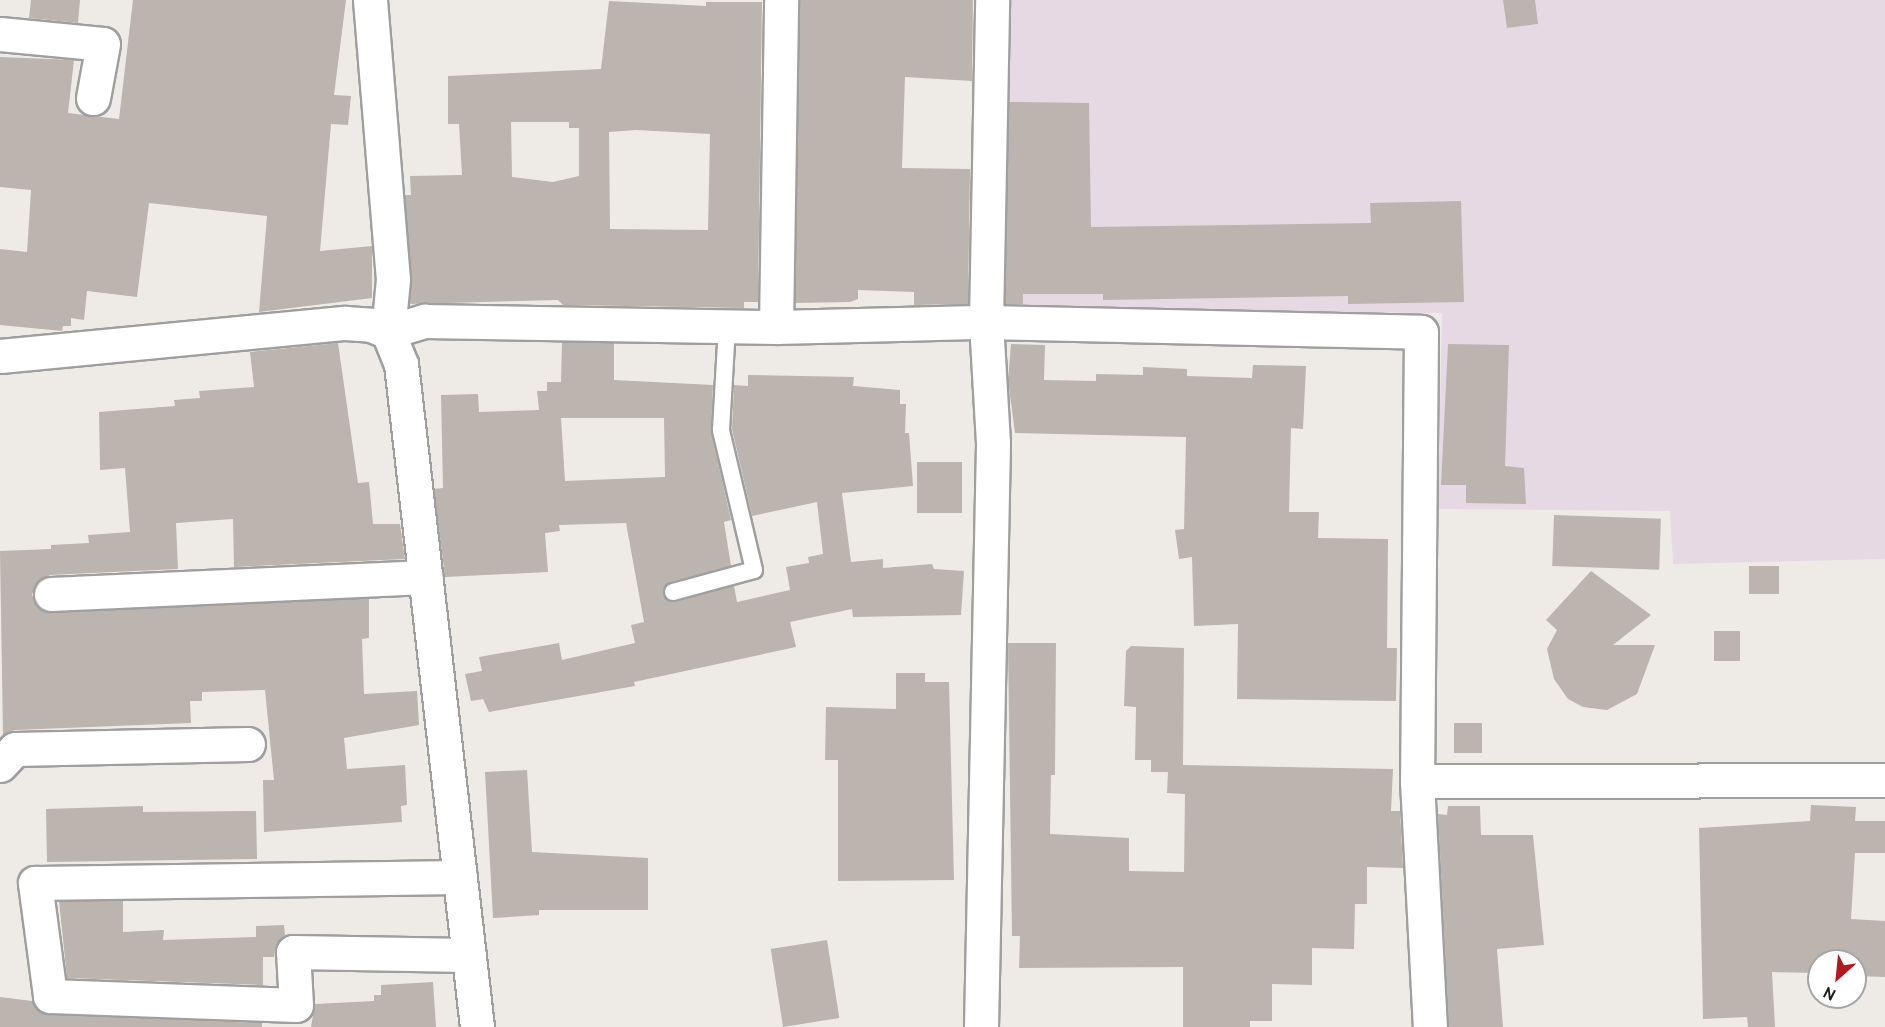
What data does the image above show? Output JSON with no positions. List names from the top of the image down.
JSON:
{
  "north": "bottom left"
}
